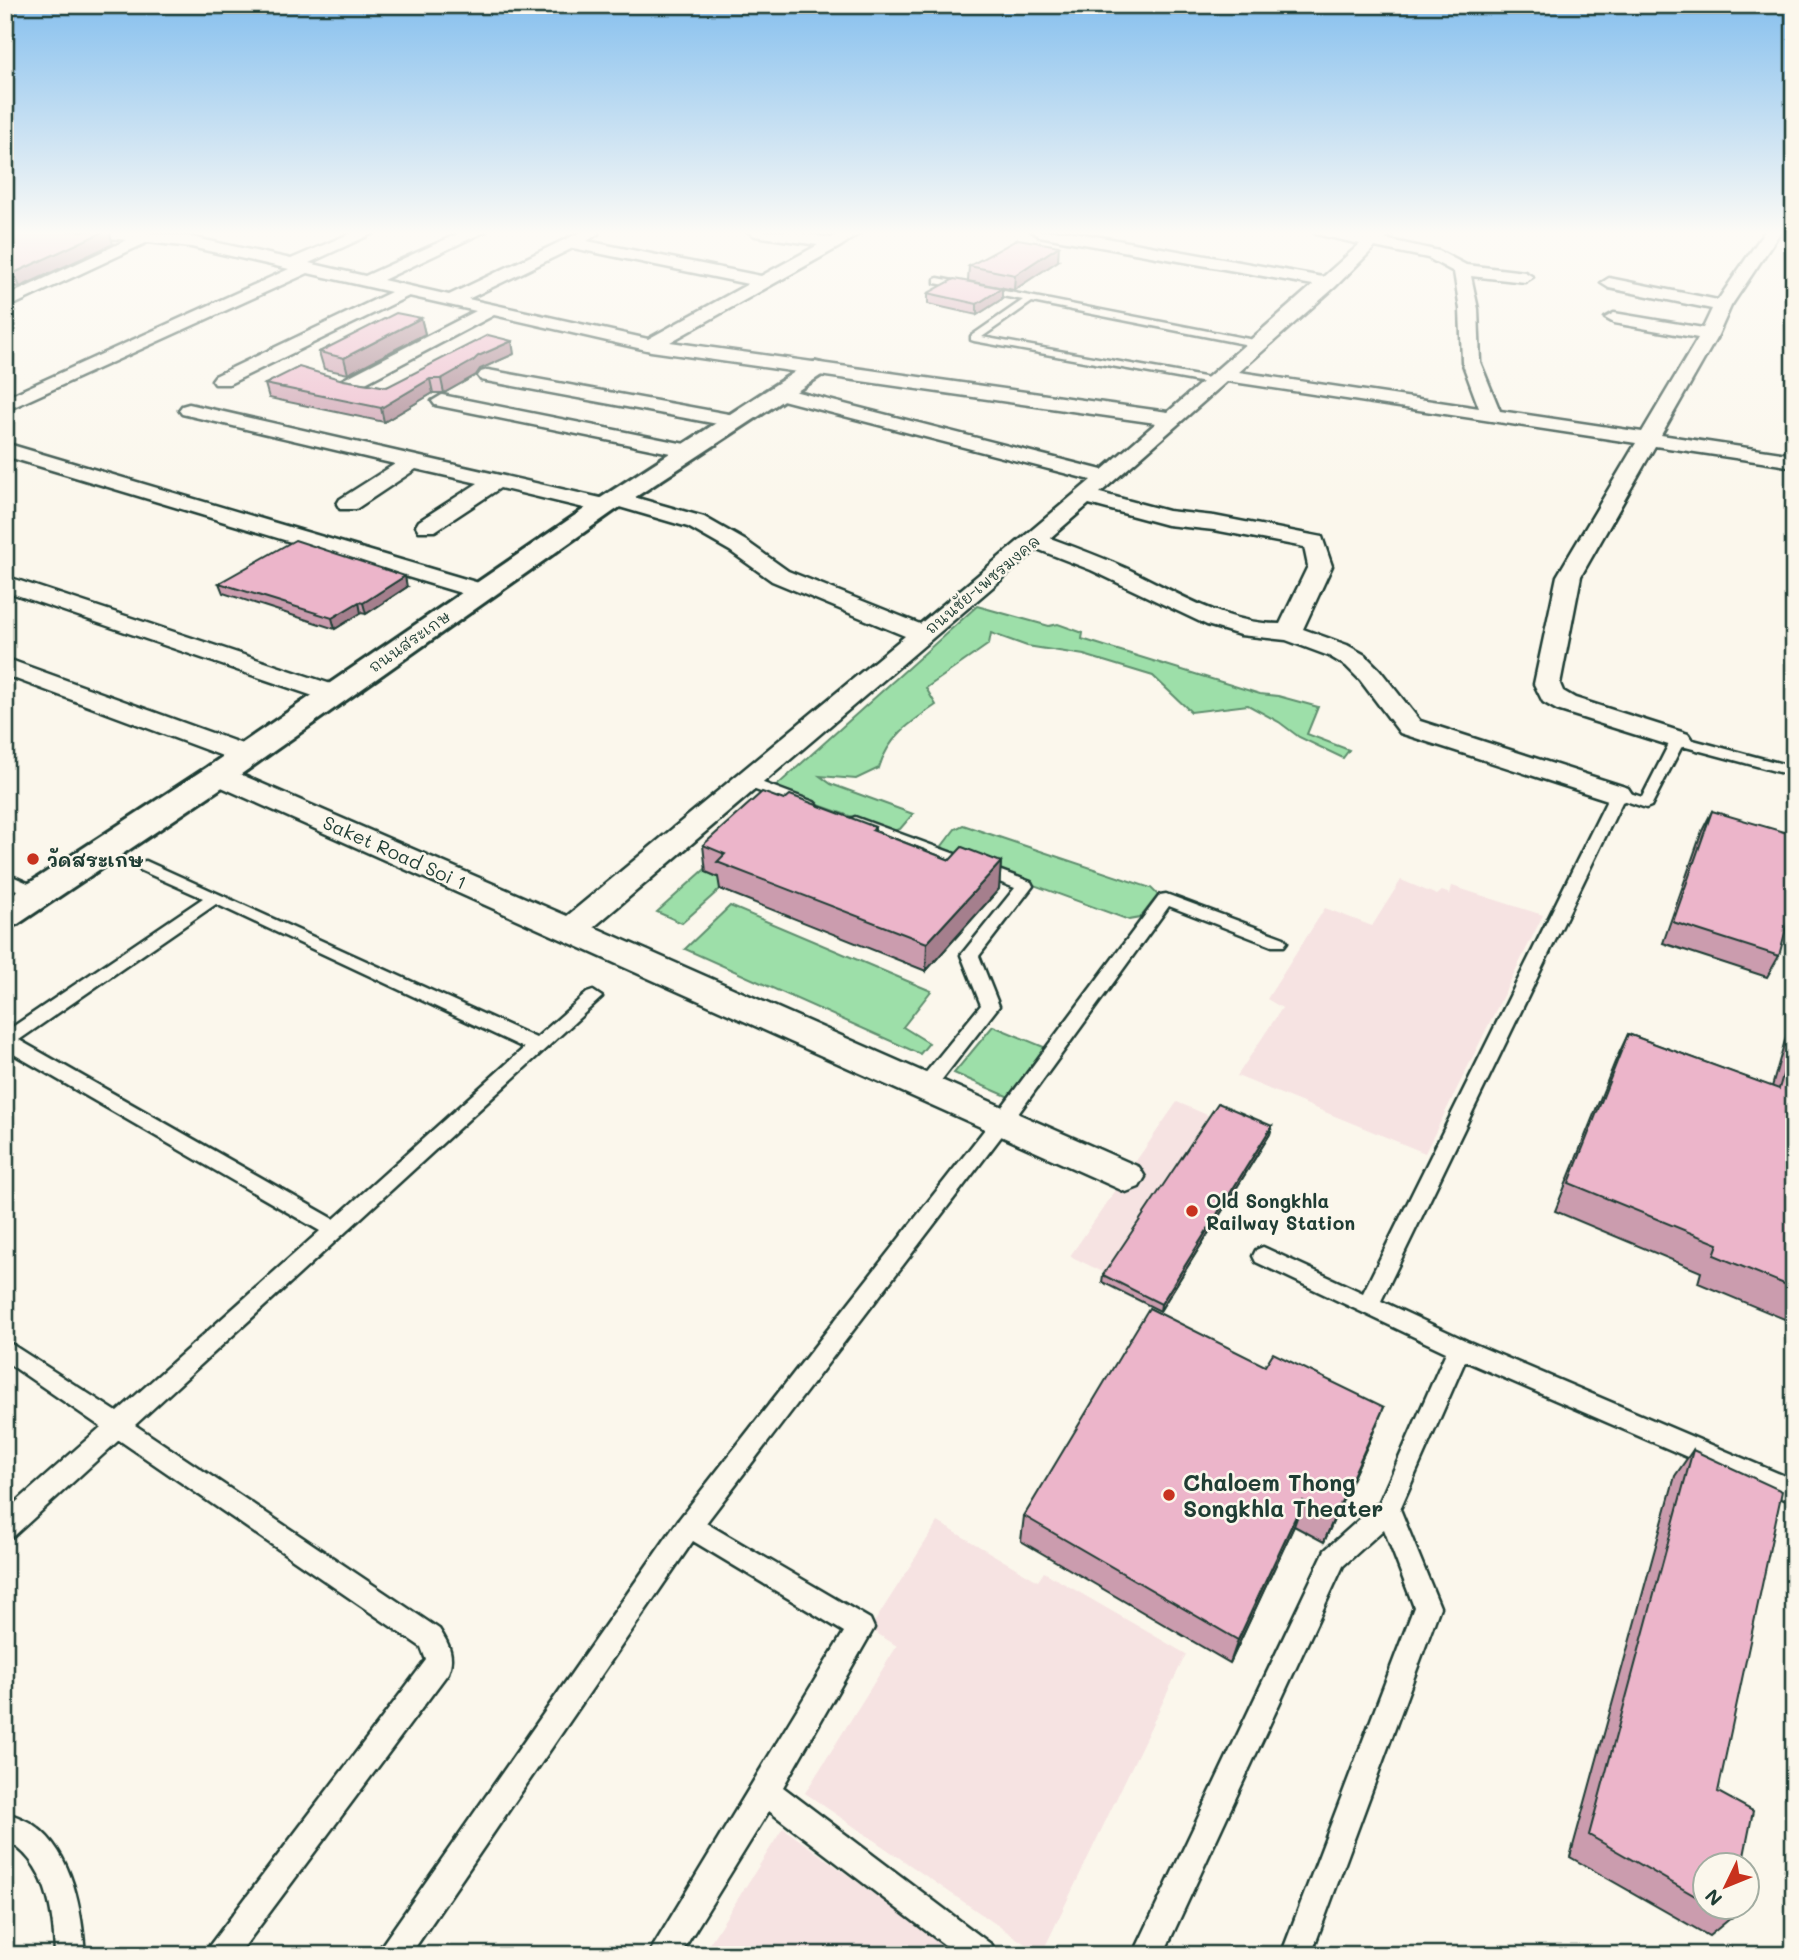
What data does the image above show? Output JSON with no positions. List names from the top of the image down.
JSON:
{
  "streets": {
    "street": ["ถนนชัย-เพชรมงคล", "ถนนสระเกษ", "Saket Road Soi 1"]
  },
  "crossings": [
    ["ถนนชัย-เพชรมงคล", "Saket Road Soi 1"],
    ["ถนนสระเกษ", "Saket Road Soi 1"]
  ],
  "places": ["วัดสระเกษ", "Old Songkhla Railway Station", "Chaloem Thong Songkhla Theater"],
  "north": "bottom left"
}
